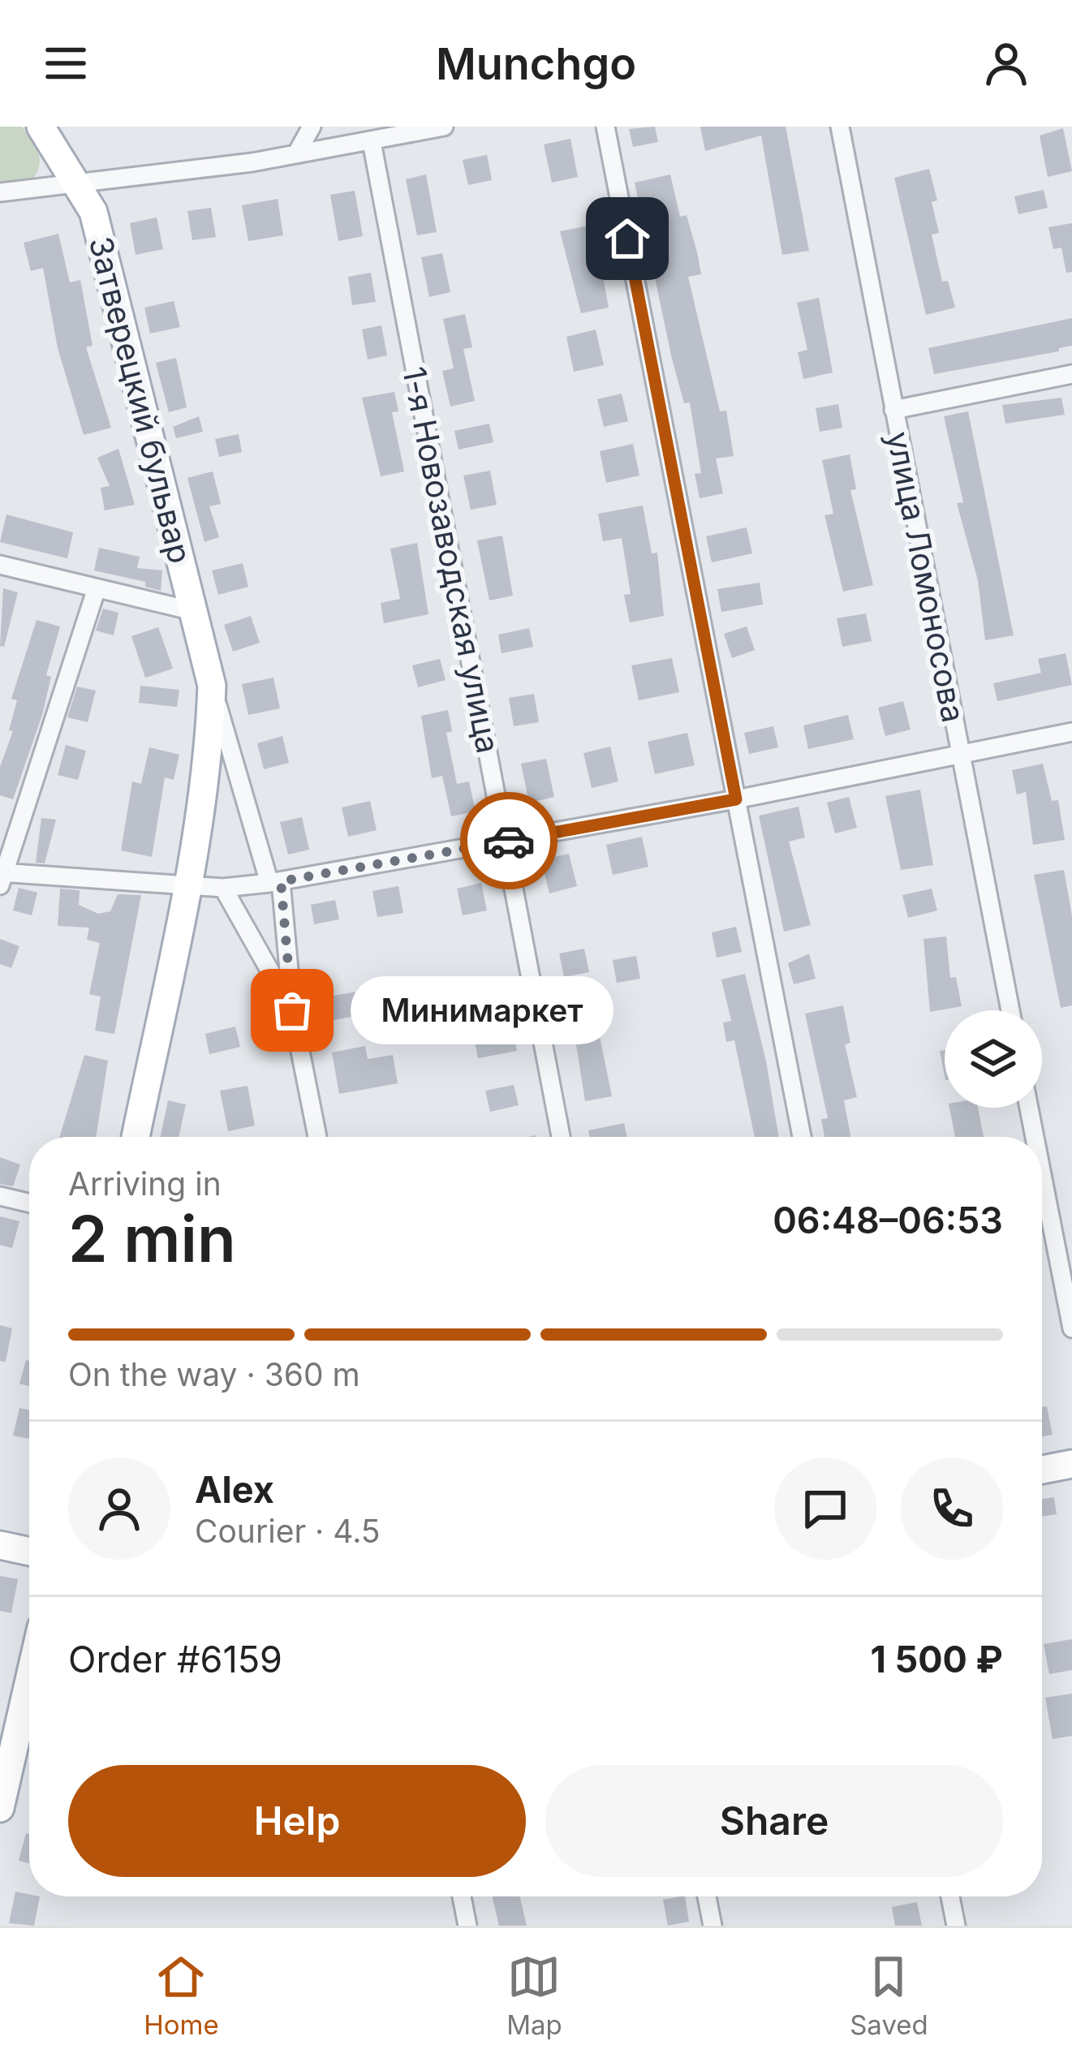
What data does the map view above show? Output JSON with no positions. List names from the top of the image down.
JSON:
{
  "streets": {
    "main road": ["Затверецкий бульвар"],
    "street": ["1-я Новозаводская улица", "улица Ломоносова"]
  },
  "places": ["Минимаркет"],
  "page": {
    "header": "Munchgo",
    "bubble": "Минимаркет",
    "heading": ["2 min", "Arriving in", "06:48–06:53"],
    "panel": [
      "Alex",
      "Courier · 4.5",
      "Order #6159",
      "1 500 ₽"
    ],
    "bar": "On the way · 360 m",
    "buttons": ["Help", "Share"],
    "tabs": ["Home", "Map", "Saved"]
  }
}
